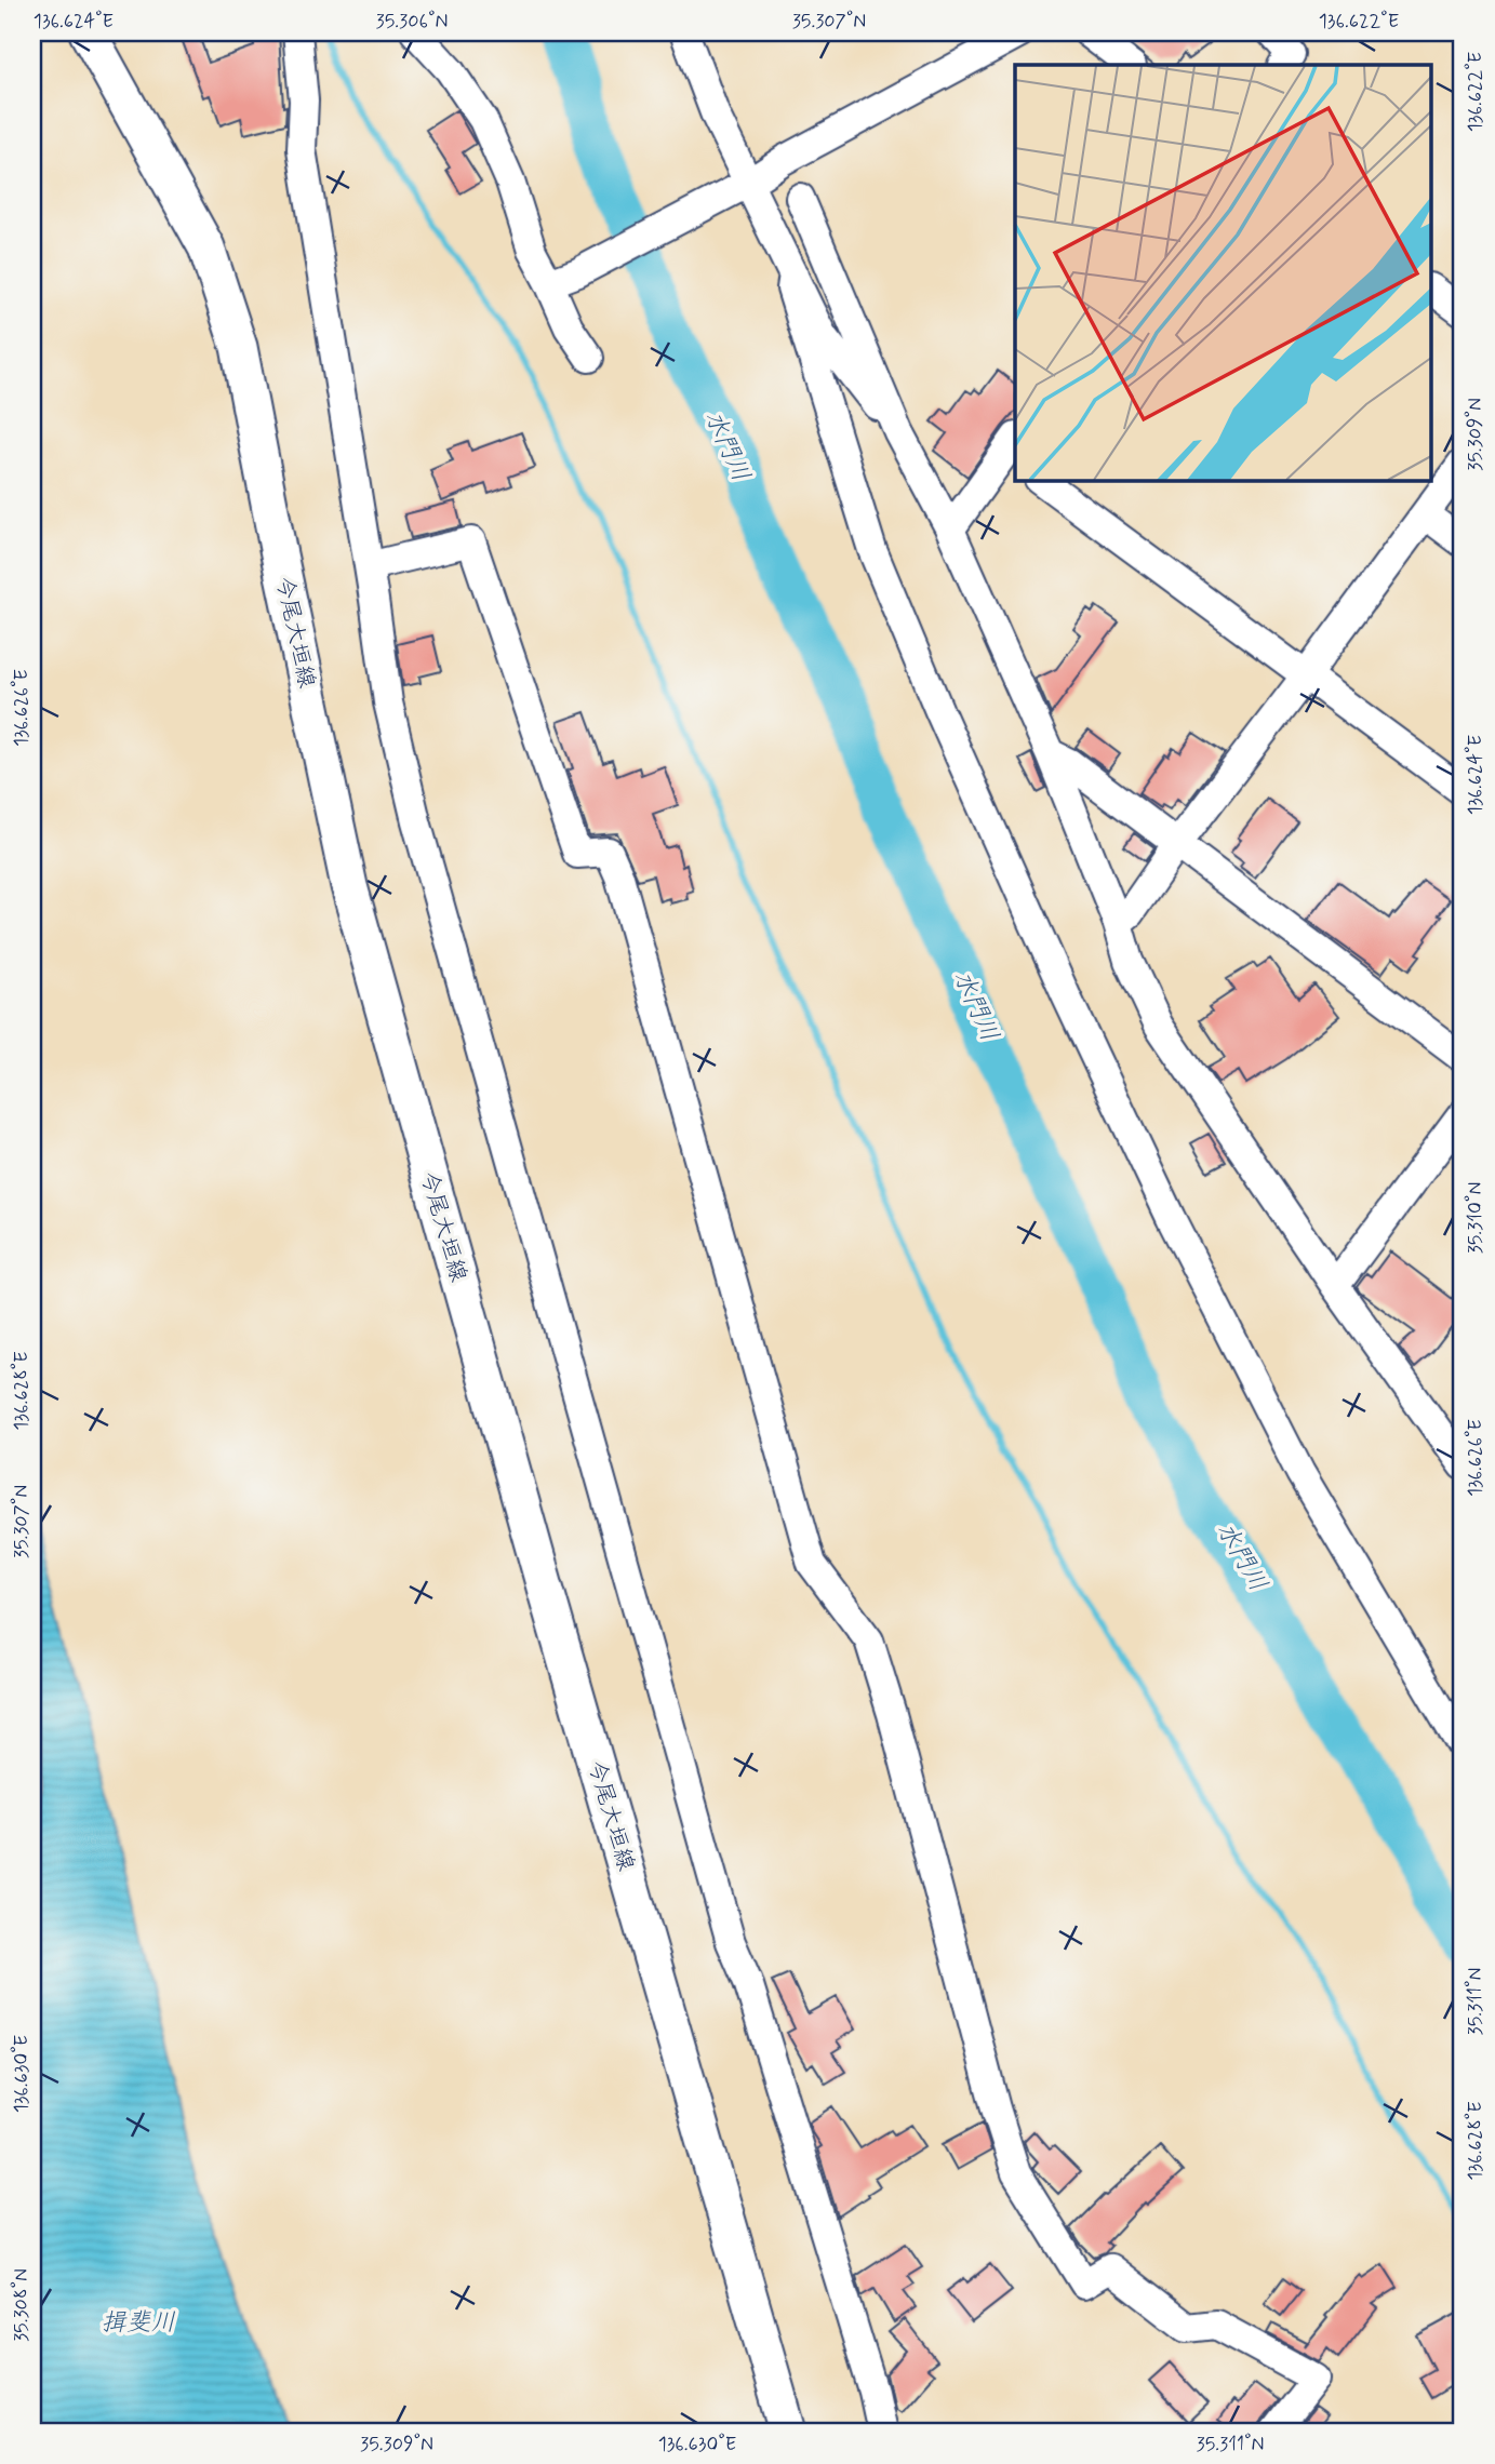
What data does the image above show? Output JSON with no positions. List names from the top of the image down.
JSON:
{
  "streets": {
    "main road": ["今尾大垣線"]
  },
  "water": ["水門川", "揖斐川"],
  "coordinates": [
    "136.624°E",
    "35.306°N",
    "35.307°N",
    "136.622°E",
    "35.309°N",
    "136.626°E",
    "35.310°N",
    "136.628°E",
    "35.311°N",
    "136.630°E",
    "35.308°N"
  ]
}
